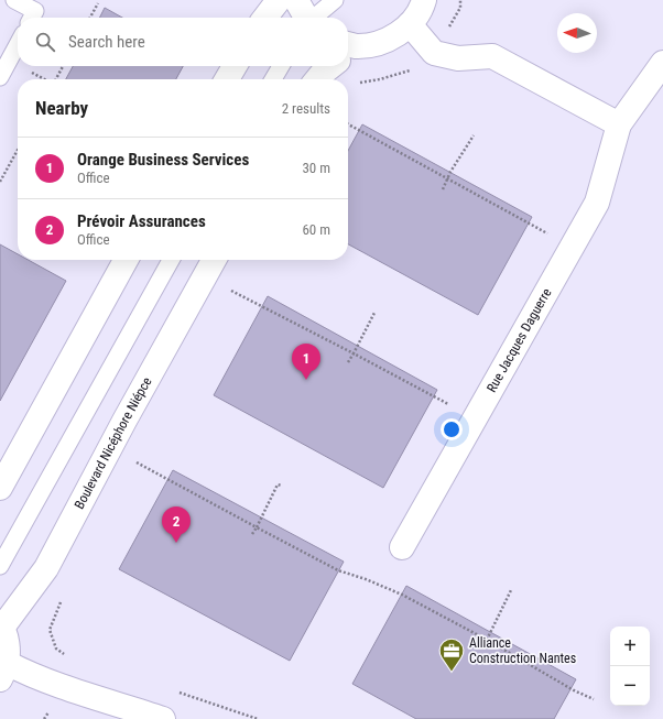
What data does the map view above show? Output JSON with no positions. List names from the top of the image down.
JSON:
{
  "streets": {
    "street": ["Rue Jacques Daguerre", "Boulevard Nicéphore Niépce"]
  },
  "places": {
    "office": ["Alliance Construction Nantes"]
  },
  "north": "left",
  "page": {
    "search": "Search here",
    "heading": ["Nearby", "2 results"],
    "list": [
      {
        "mark": "1",
        "name": "Orange Business Services",
        "note": "Office",
        "value": "30 m"
      },
      {
        "mark": "2",
        "name": "Prévoir Assurances",
        "note": "Office",
        "value": "60 m"
      }
    ],
    "pins": ["1", "2"],
    "map_buttons": ["+", "−"]
  }
}
